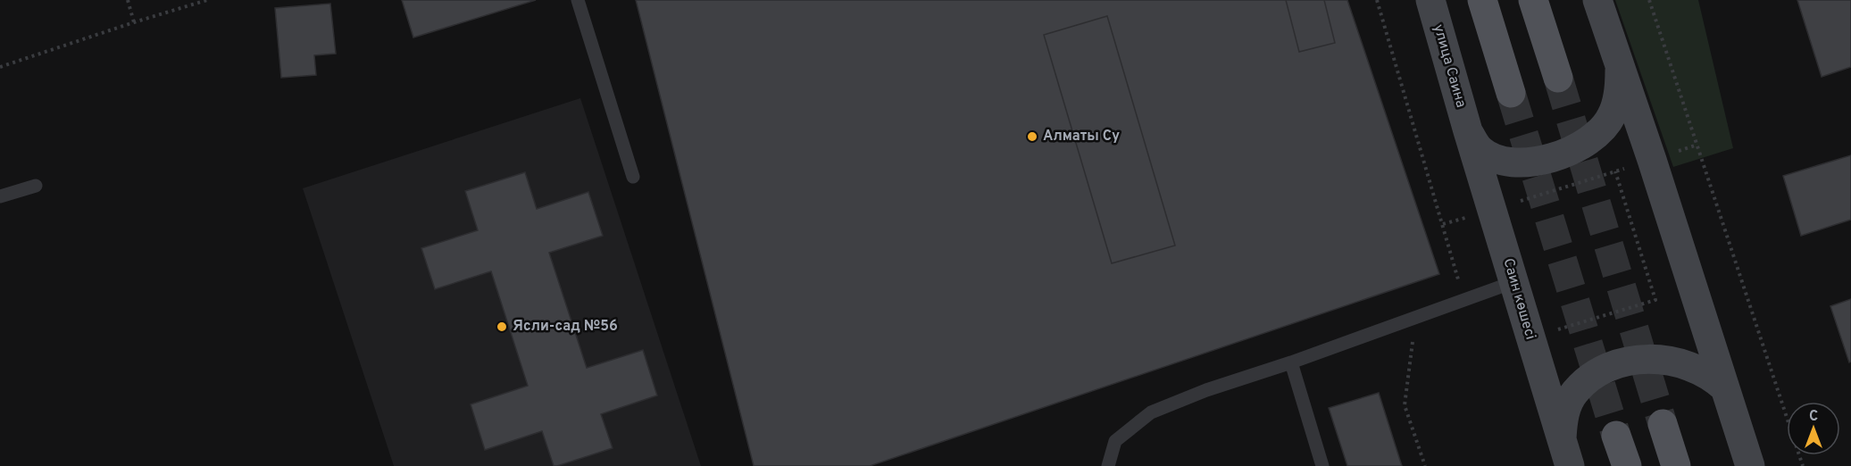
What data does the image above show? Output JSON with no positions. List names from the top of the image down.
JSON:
{
  "streets": {
    "main road": ["улица Саина", "Саин көшесі"]
  },
  "crossings": [
    ["улица Саина", "Саин көшесі"]
  ],
  "places": ["Алматы Су", "Ясли-сад №56"],
  "north": "top"
}
